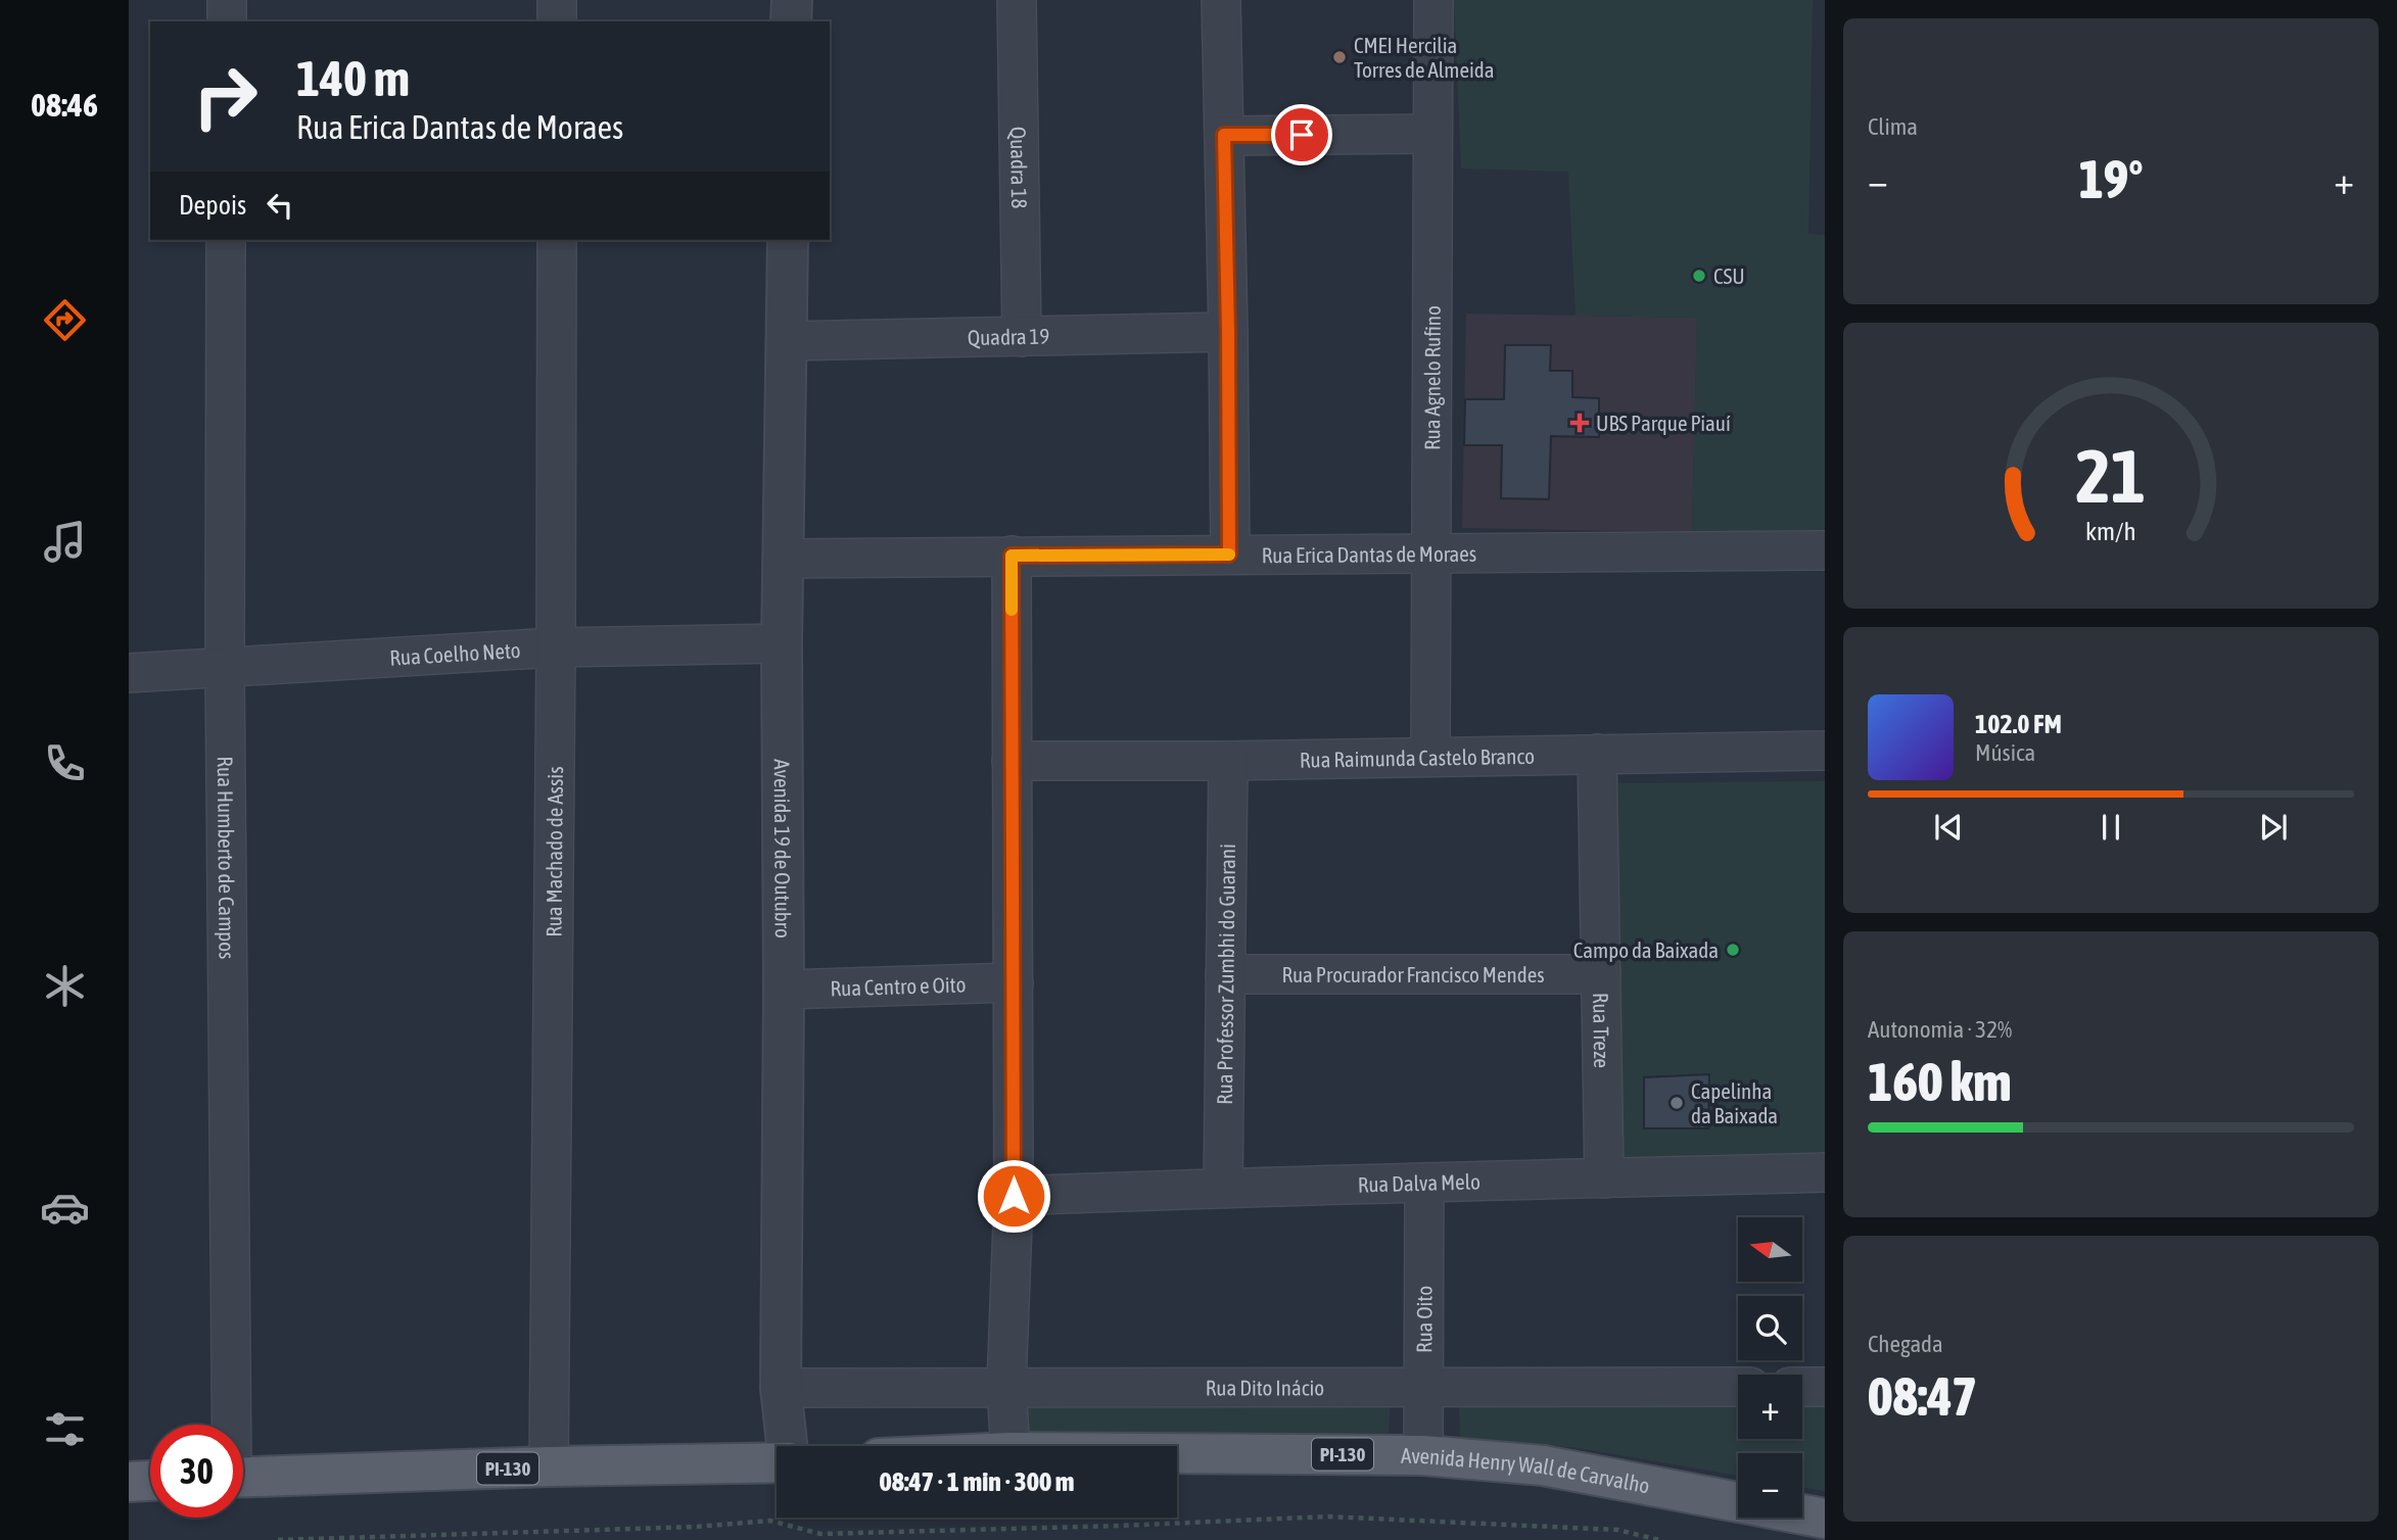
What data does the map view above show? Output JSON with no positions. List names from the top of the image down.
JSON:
{
  "streets": {
    "main road": ["PI-130", "Avenida Henry Wall de Carvalho"],
    "street": [
      "Quadra 18",
      "Quadra 19",
      "Rua Agnelo Rufino",
      "Rua Erica Dantas de Moraes",
      "Rua Coelho Neto",
      "Rua Raimunda Castelo Branco",
      "Avenida 19 de Outubro",
      "Rua Machado de Assis",
      "Rua Humberto de Campos",
      "Rua Professor Zumbhi do Guarani",
      "Rua Procurador Francisco Mendes",
      "Rua Centro e Oito",
      "Rua Treze",
      "Rua Dalva Melo",
      "Rua Oito",
      "Rua Dito Inácio"
    ]
  },
  "crossings": [
    ["Quadra 18", "Quadra 19"],
    ["Quadra 19", "Avenida 19 de Outubro"],
    ["Rua Agnelo Rufino", "Rua Erica Dantas de Moraes"],
    ["Rua Agnelo Rufino", "Rua Raimunda Castelo Branco"],
    ["Rua Erica Dantas de Moraes", "Avenida 19 de Outubro"],
    ["Rua Coelho Neto", "Avenida 19 de Outubro"],
    ["Rua Coelho Neto", "Rua Machado de Assis"],
    ["Rua Coelho Neto", "Rua Humberto de Campos"],
    ["Rua Raimunda Castelo Branco", "Rua Professor Zumbhi do Guarani"],
    ["Rua Raimunda Castelo Branco", "Rua Treze"],
    ["Avenida 19 de Outubro", "Rua Centro e Oito"],
    ["Avenida 19 de Outubro", "Rua Dito Inácio"],
    ["Rua Machado de Assis", "PI-130"],
    ["Rua Professor Zumbhi do Guarani", "Rua Procurador Francisco Mendes"],
    ["Rua Professor Zumbhi do Guarani", "Rua Dalva Melo"],
    ["Rua Procurador Francisco Mendes", "Rua Treze"],
    ["Rua Treze", "Rua Dalva Melo"],
    ["Rua Dalva Melo", "Rua Oito"],
    ["Rua Oito", "Rua Dito Inácio"],
    ["Rua Oito", "Avenida Henry Wall de Carvalho"]
  ],
  "places": {
    "other": [
      "CMEI Hercilia Torres de Almeida",
      "CSU",
      "Campo da Baixada",
      "Capelinha da Baixada"
    ],
    "health": ["UBS Parque Piauí"]
  },
  "north": "left",
  "page": {
    "tabs": "08:46",
    "tile": [
      "Clima",
      ["Autonomia · 32%", "160 km"],
      ["Chegada", "08:47"]
    ],
    "turn": ["140 m", "Rua Erica Dantas de Moraes"],
    "heat": ["−", "19°", "+"],
    "then": "Depois",
    "song": ["102.0 FM", "Música"],
    "map_buttons": ["+", "−"],
    "limit": "30",
    "trip": "08:47 · 1 min · 300 m",
    "gauge": ["21", "km/h"]
  }
}
